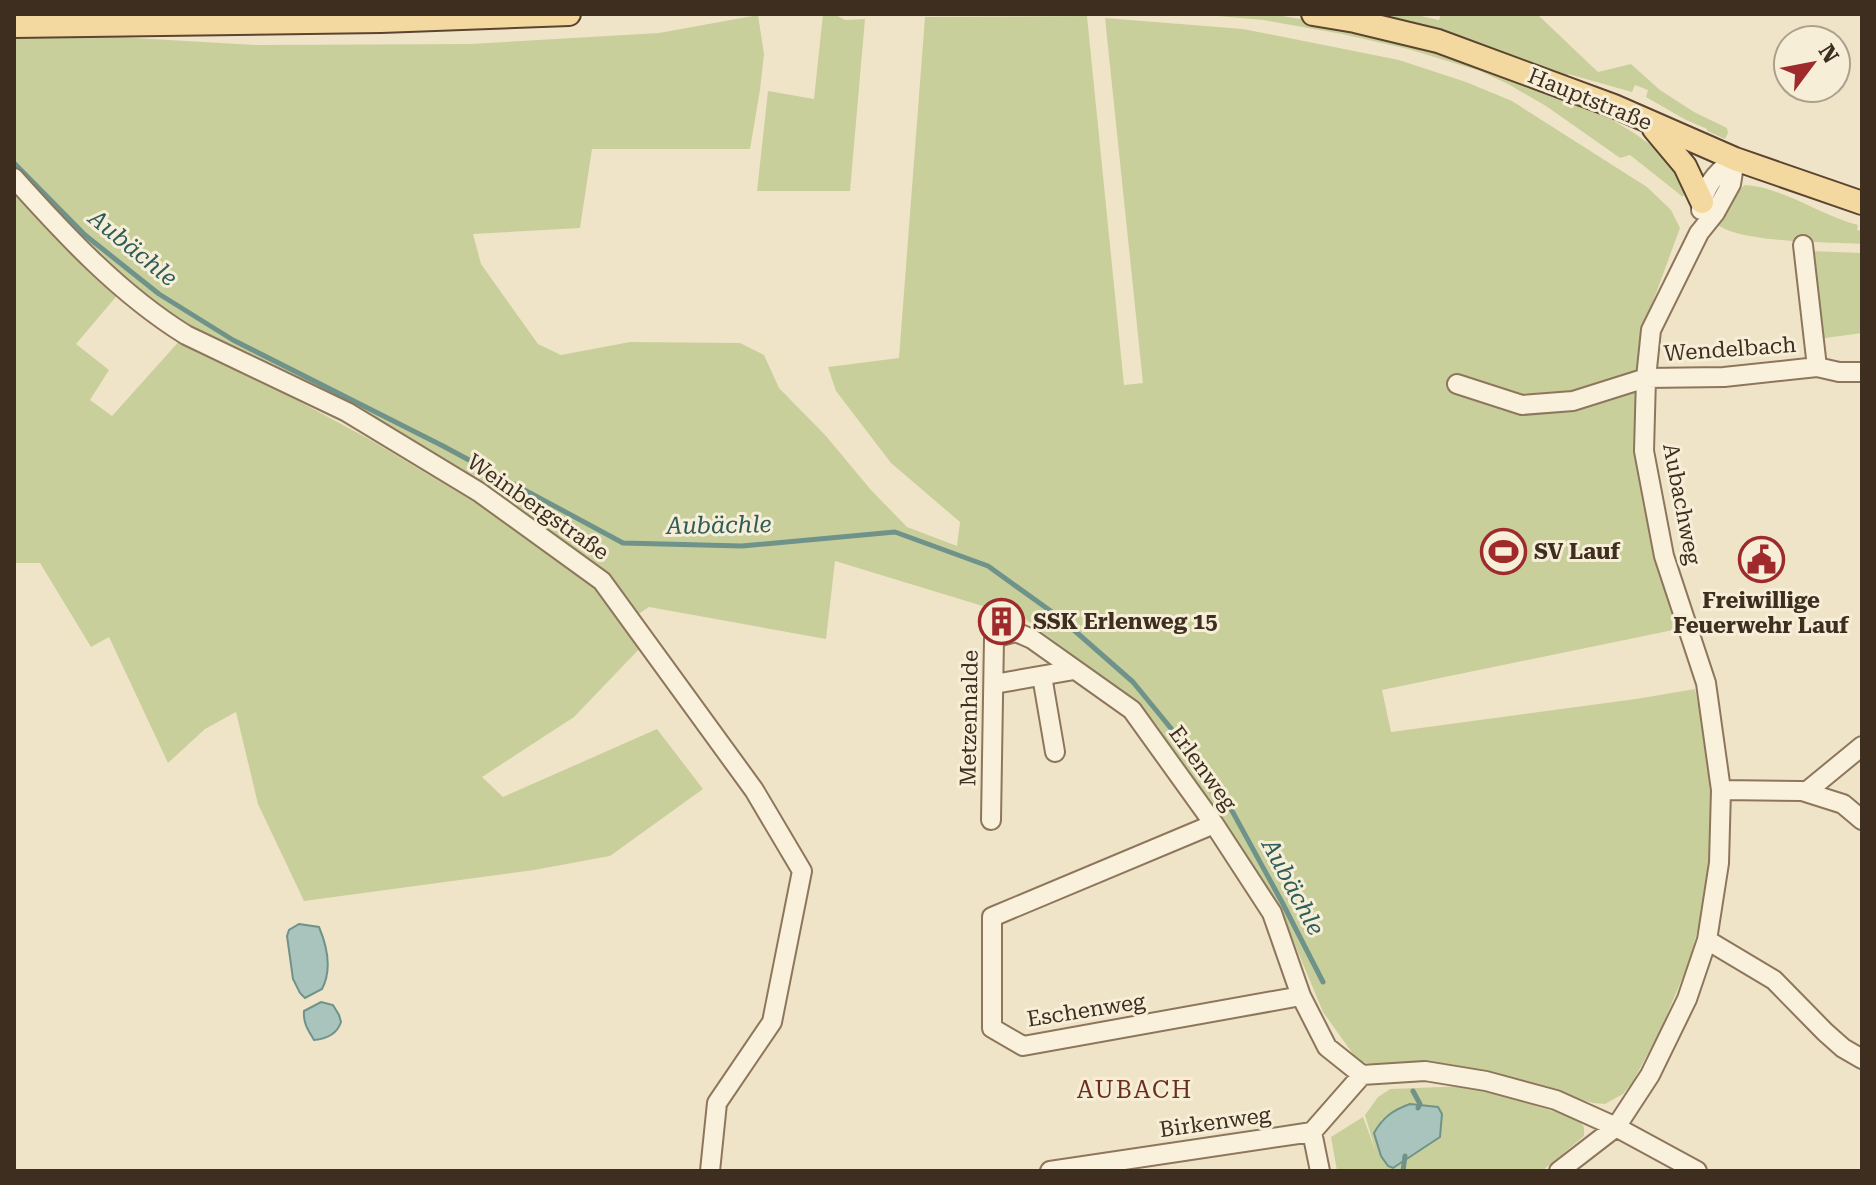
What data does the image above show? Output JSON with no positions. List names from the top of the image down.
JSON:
{
  "streets": {
    "main road": ["Hauptstraße"],
    "street": [
      "Wendelbach",
      "Aubachweg",
      "Weinbergstraße",
      "Metzenhalde",
      "Erlenweg",
      "Eschenweg",
      "Birkenweg"
    ]
  },
  "crossings": [
    ["Hauptstraße", "Aubachweg"],
    ["Wendelbach", "Aubachweg"],
    ["Metzenhalde", "Erlenweg"],
    ["Erlenweg", "Eschenweg"]
  ],
  "districts": ["AUBACH"],
  "water": ["Aubächle"],
  "places": {
    "sports": ["SV Lauf"],
    "public building": ["Freiwillige Feuerwehr Lauf"],
    "building": ["SSK Erlenweg 15"]
  },
  "north": "top right"
}
